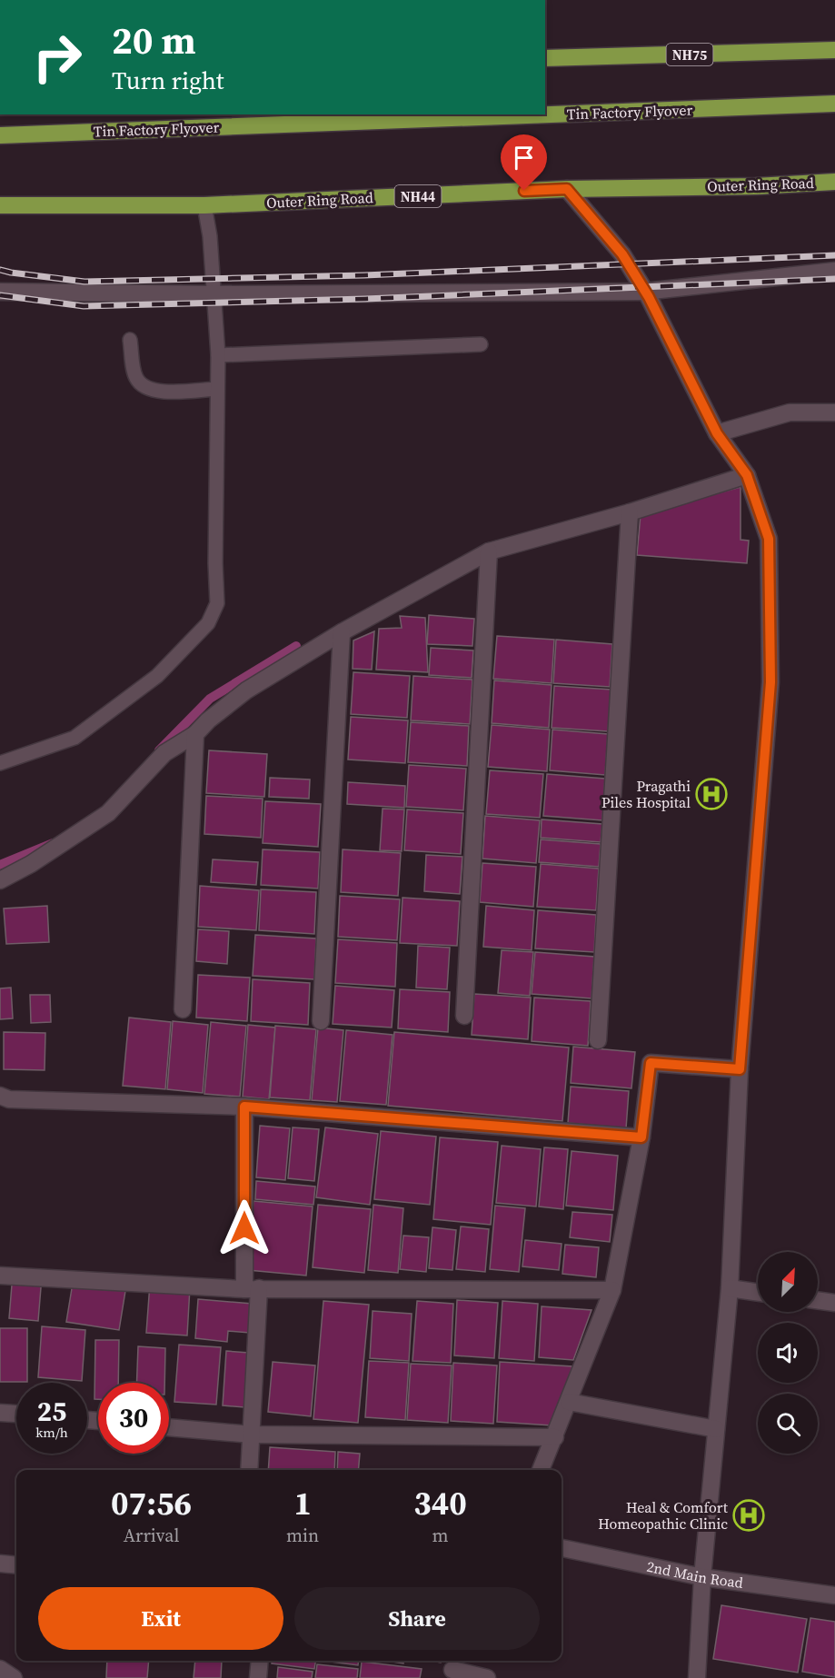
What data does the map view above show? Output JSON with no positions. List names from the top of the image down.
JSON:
{
  "streets": {
    "highway": [
      "NH75",
      "Tin Factory Flyover",
      "Outer Ring Road",
      "NH44"
    ],
    "street": ["2nd Main Road"]
  },
  "places": {
    "hospital": ["Pragathi Piles Hospital", "Heal & Comfort Homeopathic Clinic"]
  },
  "north": "top right",
  "page": {
    "turn": ["20 m", "Turn right"],
    "speed": "25 km/h",
    "limit": "30",
    "eta": [
      "07:56",
      "Arrival",
      "1",
      "min",
      "340",
      "m"
    ],
    "buttons": ["Exit", "Share"]
  }
}
